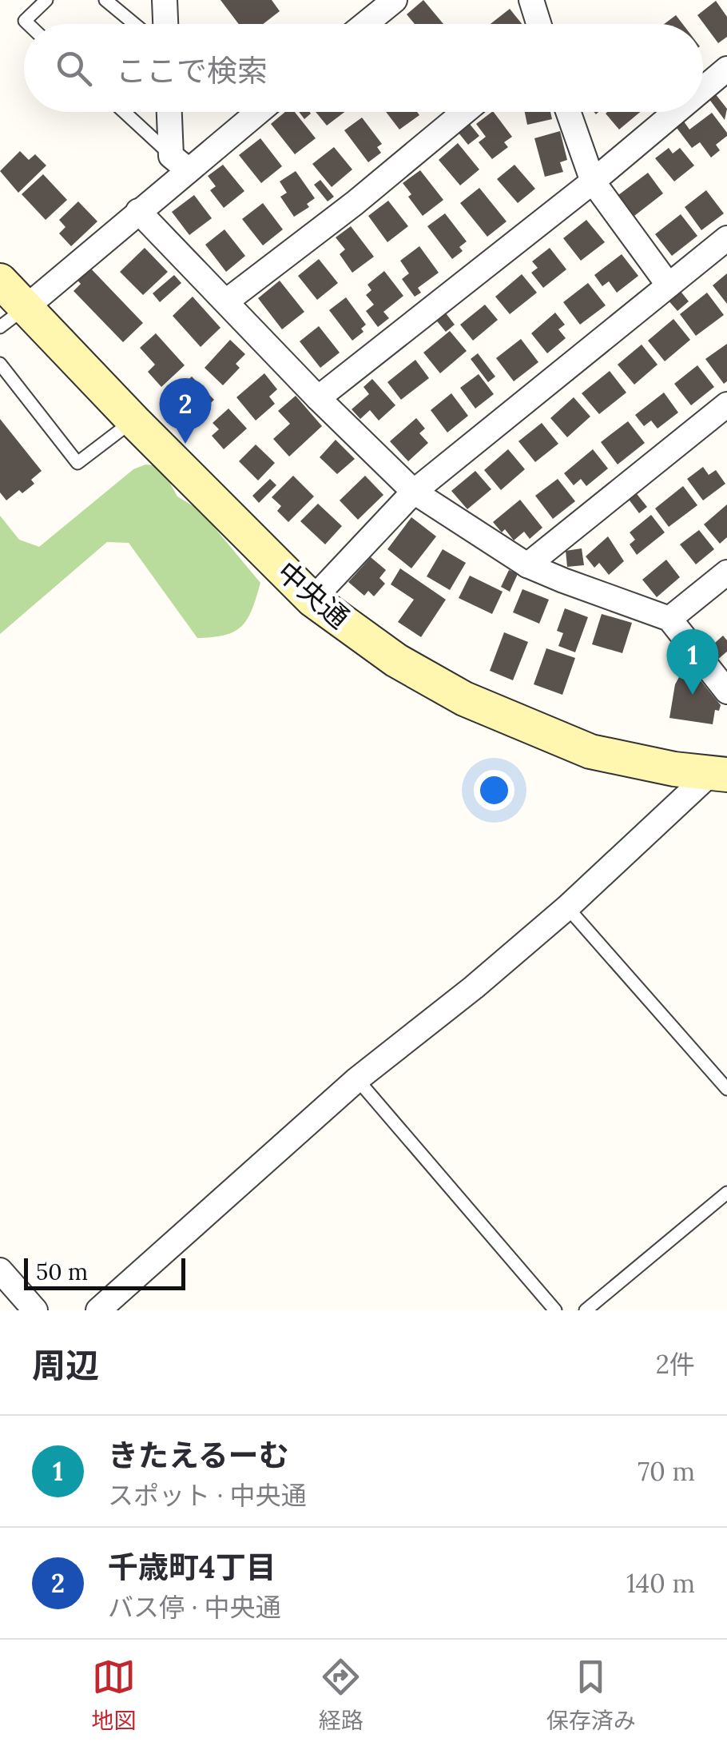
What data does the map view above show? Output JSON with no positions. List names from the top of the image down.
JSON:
{
  "streets": {
    "street": ["中央通"]
  },
  "scale_bar": "50 m",
  "page": {
    "search": "ここで検索",
    "pins": ["2", "1"],
    "scale": "50 m",
    "heading": ["周辺", "2件"],
    "list": [
      {
        "mark": "1",
        "name": "きたえるーむ",
        "note": "スポット · 中央通",
        "value": "70 m"
      },
      {
        "mark": "2",
        "name": "千歳町4丁目",
        "note": "バス停 · 中央通",
        "value": "140 m"
      }
    ],
    "nav": ["地図", "経路", "保存済み"]
  }
}
